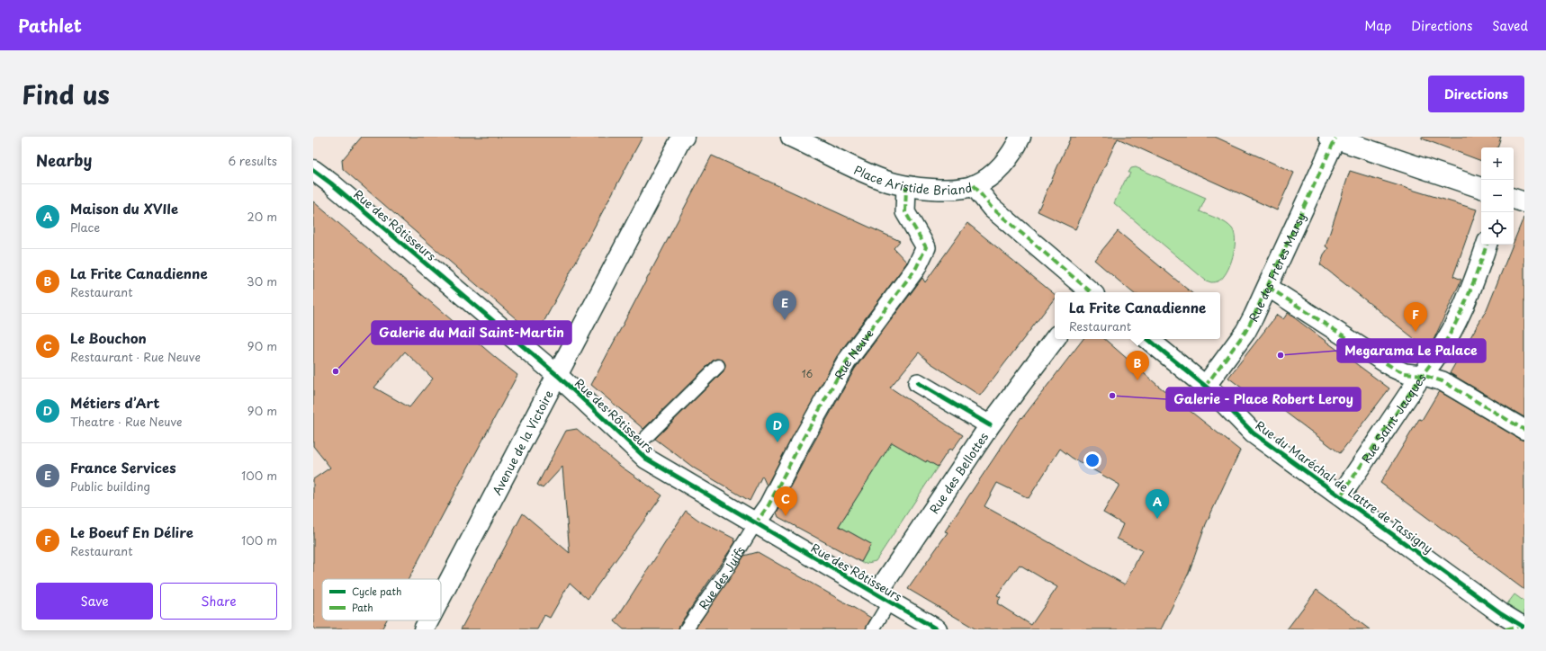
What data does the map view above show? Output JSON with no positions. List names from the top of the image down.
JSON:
{
  "streets": {
    "street": [
      "Place Aristide Briand",
      "Rue des Rôtisseurs",
      "Rue des Frères Marsy",
      "Rue Neuve",
      "Rue Saint-Jacques",
      "Avenue de la Victoire",
      "Rue des Bellottes",
      "Rue du Maréchal de Lattre de Tassigny"
    ],
    "lane": ["Rue des Juifs"]
  },
  "crossings": [
    ["Place Aristide Briand", "Rue Neuve"],
    ["Rue des Rôtisseurs", "Rue Neuve"],
    ["Rue des Rôtisseurs", "Avenue de la Victoire"],
    ["Rue des Rôtisseurs", "Rue des Bellottes"],
    ["Rue des Rôtisseurs", "Rue des Juifs"],
    ["Rue des Frères Marsy", "Rue du Maréchal de Lattre de Tassigny"],
    ["Rue Neuve", "Rue des Juifs"],
    ["Rue Saint-Jacques", "Rue du Maréchal de Lattre de Tassigny"]
  ],
  "places": ["Megarama Le Palace", "Galerie du Mail Saint-Martin", "Galerie - Place Robert Leroy"],
  "house_numbers": ["16"],
  "legend": ["Cycle path", "Path"],
  "page": {
    "header": "Pathlet",
    "nav": ["Map", "Directions", "Saved"],
    "title": "Find us",
    "buttons": [
      "Directions",
      ["Save", "Share"]
    ],
    "heading": ["Nearby", "6 results"],
    "map_buttons": ["+", "−"],
    "list": [
      {
        "mark": "A",
        "name": "Maison du XVIIe",
        "note": "Place",
        "value": "20 m"
      },
      {
        "mark": "B",
        "name": "La Frite Canadienne",
        "note": "Restaurant",
        "value": "30 m"
      },
      {
        "mark": "C",
        "name": "Le Bouchon",
        "note": "Restaurant · Rue Neuve",
        "value": "90 m"
      },
      {
        "mark": "D",
        "name": "Métiers d’Art",
        "note": "Theatre · Rue Neuve",
        "value": "90 m"
      },
      {
        "mark": "E",
        "name": "France Services",
        "note": "Public building",
        "value": "100 m"
      },
      {
        "mark": "F",
        "name": "Le Boeuf En Délire",
        "note": "Restaurant",
        "value": "100 m"
      }
    ],
    "pins": [
      "E",
      "F",
      "B",
      "D",
      "C",
      "A"
    ],
    "popup": ["La Frite Canadienne", "Restaurant"]
  }
}
